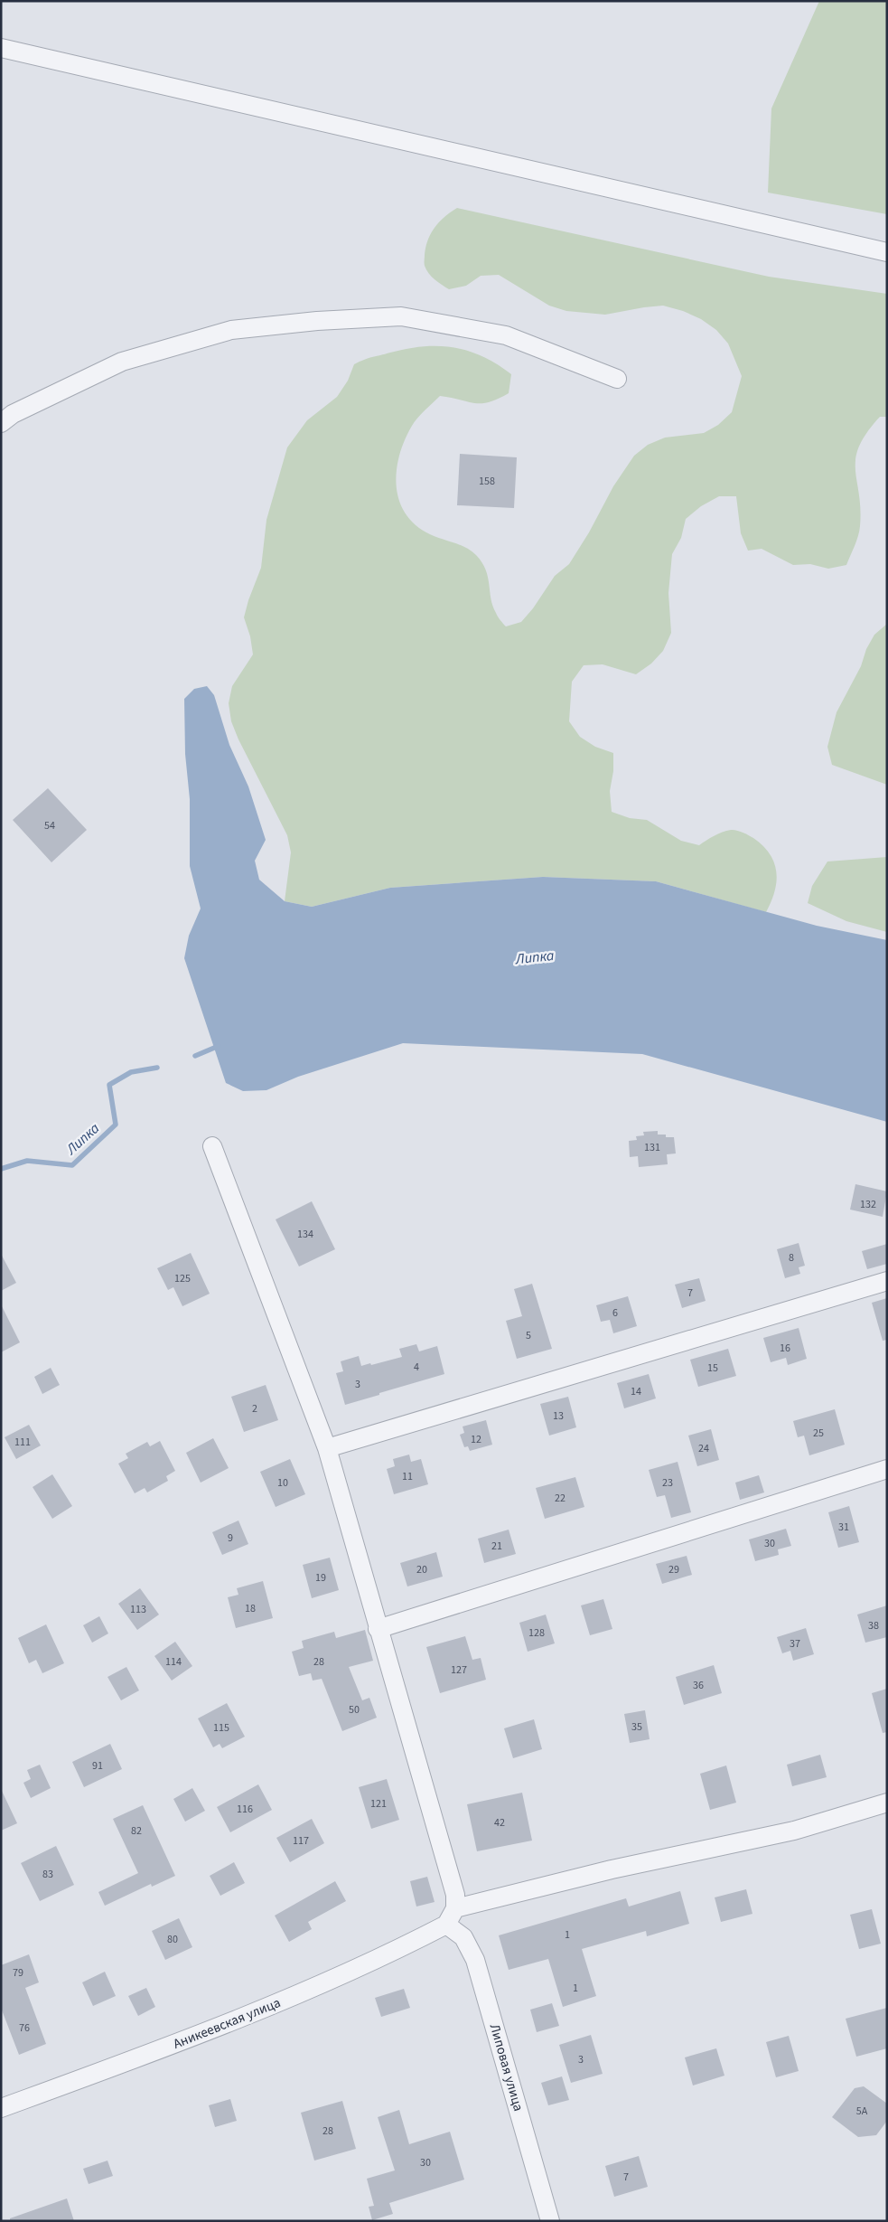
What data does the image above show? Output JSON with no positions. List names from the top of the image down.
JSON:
{
  "streets": {
    "street": ["Аникеевская улица", "Липовая улица"]
  },
  "crossings": [
    ["Аникеевская улица", "Липовая улица"]
  ],
  "water": ["Липка"],
  "house_numbers": [
    "158",
    "54",
    "131",
    "132",
    "134",
    "8",
    "125",
    "7",
    "6",
    "5",
    "16",
    "4",
    "15",
    "3",
    "14",
    "2",
    "13",
    "25",
    "12",
    "111",
    "24",
    "11",
    "10",
    "23",
    "22",
    "31",
    "9",
    "30",
    "21",
    "20",
    "29",
    "19",
    "18",
    "113",
    "38",
    "128",
    "37",
    "114",
    "28",
    "127",
    "36",
    "50",
    "35",
    "115",
    "91",
    "121",
    "116",
    "42",
    "82",
    "117",
    "83",
    "1",
    "80",
    "79",
    "1",
    "76",
    "3",
    "5А",
    "28",
    "30",
    "7"
  ]
}
